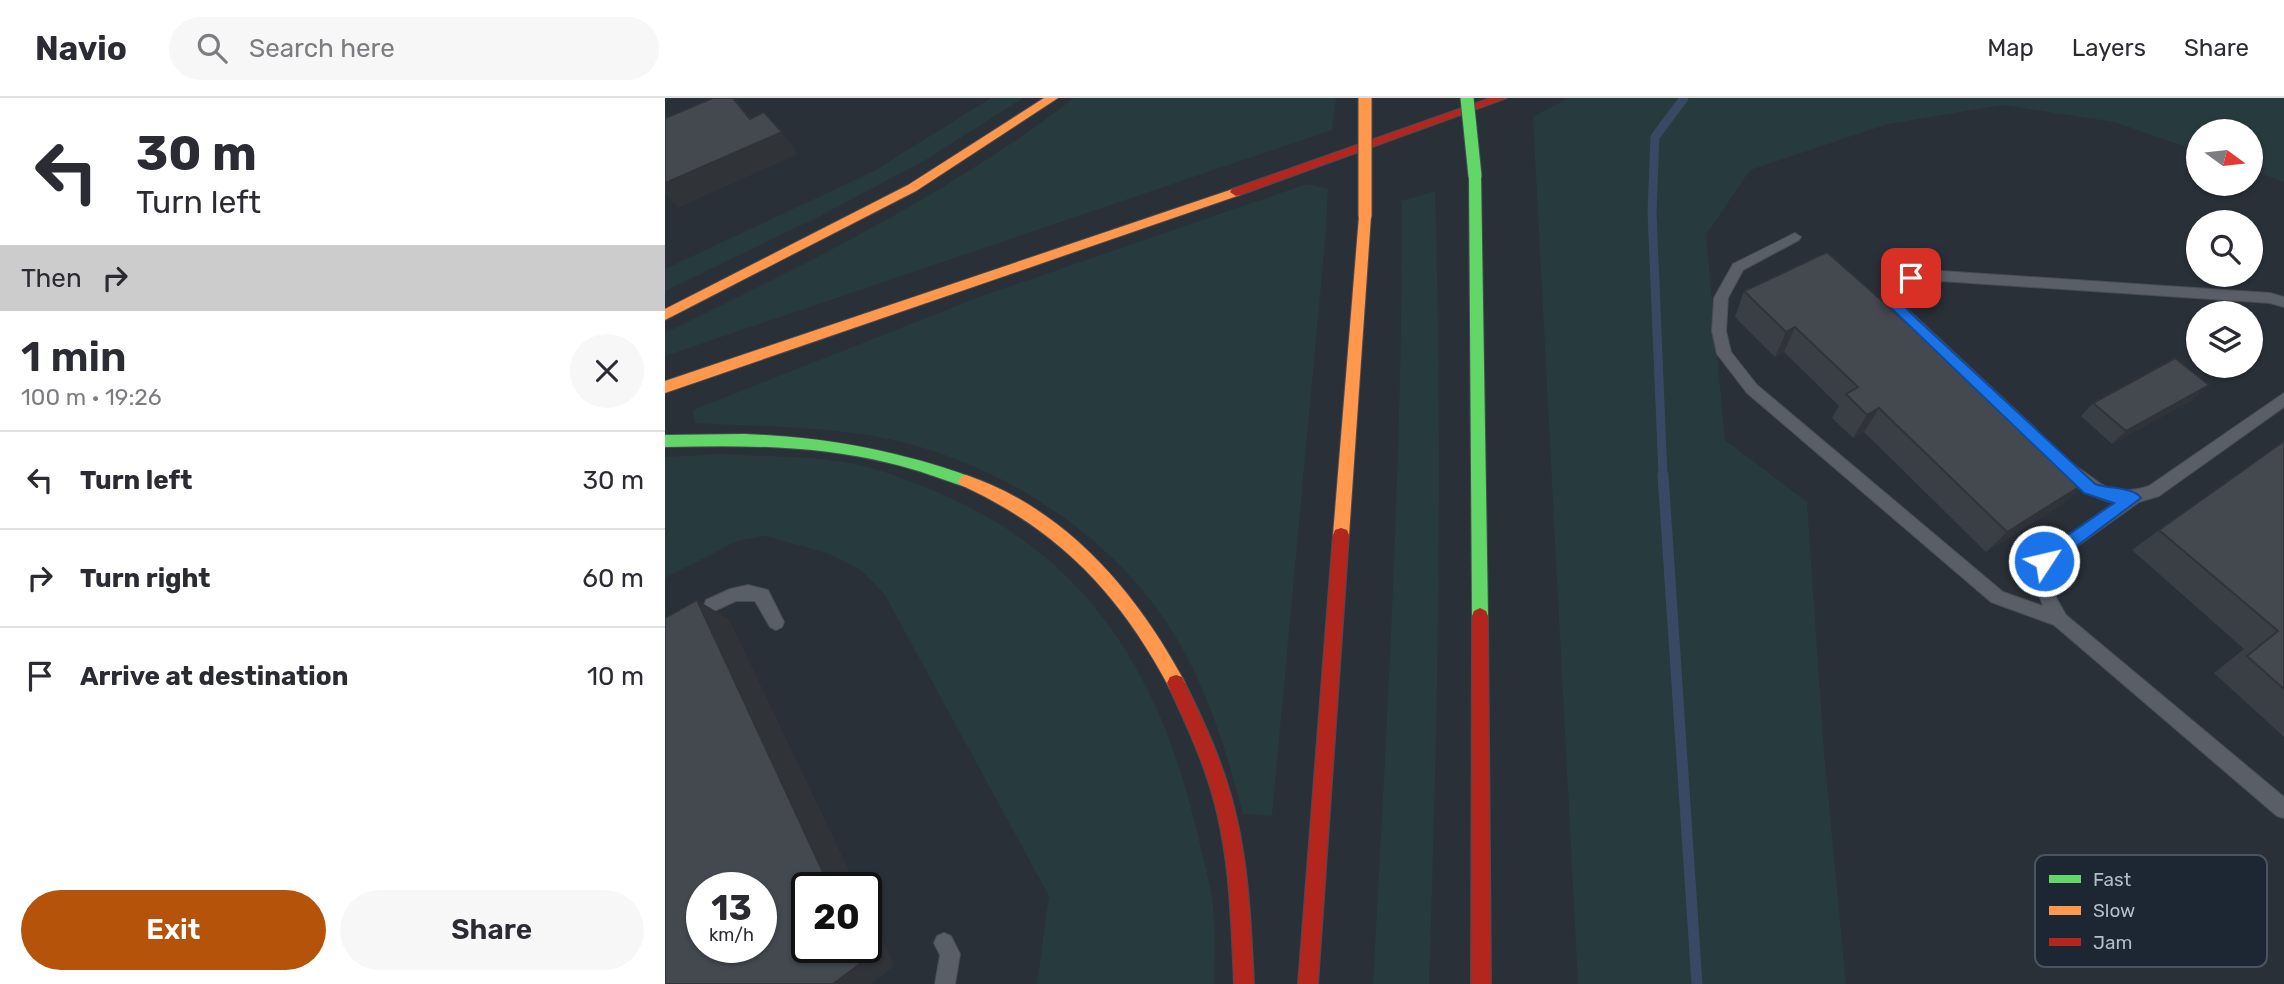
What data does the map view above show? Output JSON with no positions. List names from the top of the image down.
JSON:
{
  "legend": ["Fast", "Slow", "Jam"],
  "north": "right",
  "page": {
    "header": "Navio",
    "search": "Search here",
    "nav": ["Map", "Layers", "Share"],
    "turn": ["30 m", "Turn left"],
    "then": "Then",
    "heading": ["1 min", "100 m · 19:26"],
    "list": [
      {
        "name": "Turn left",
        "value": "30 m"
      },
      {
        "name": "Turn right",
        "value": "60 m"
      },
      {
        "name": "Arrive at destination",
        "value": "10 m"
      }
    ],
    "speed": "13 km/h",
    "limit": "20",
    "buttons": ["Exit", "Share"]
  }
}
